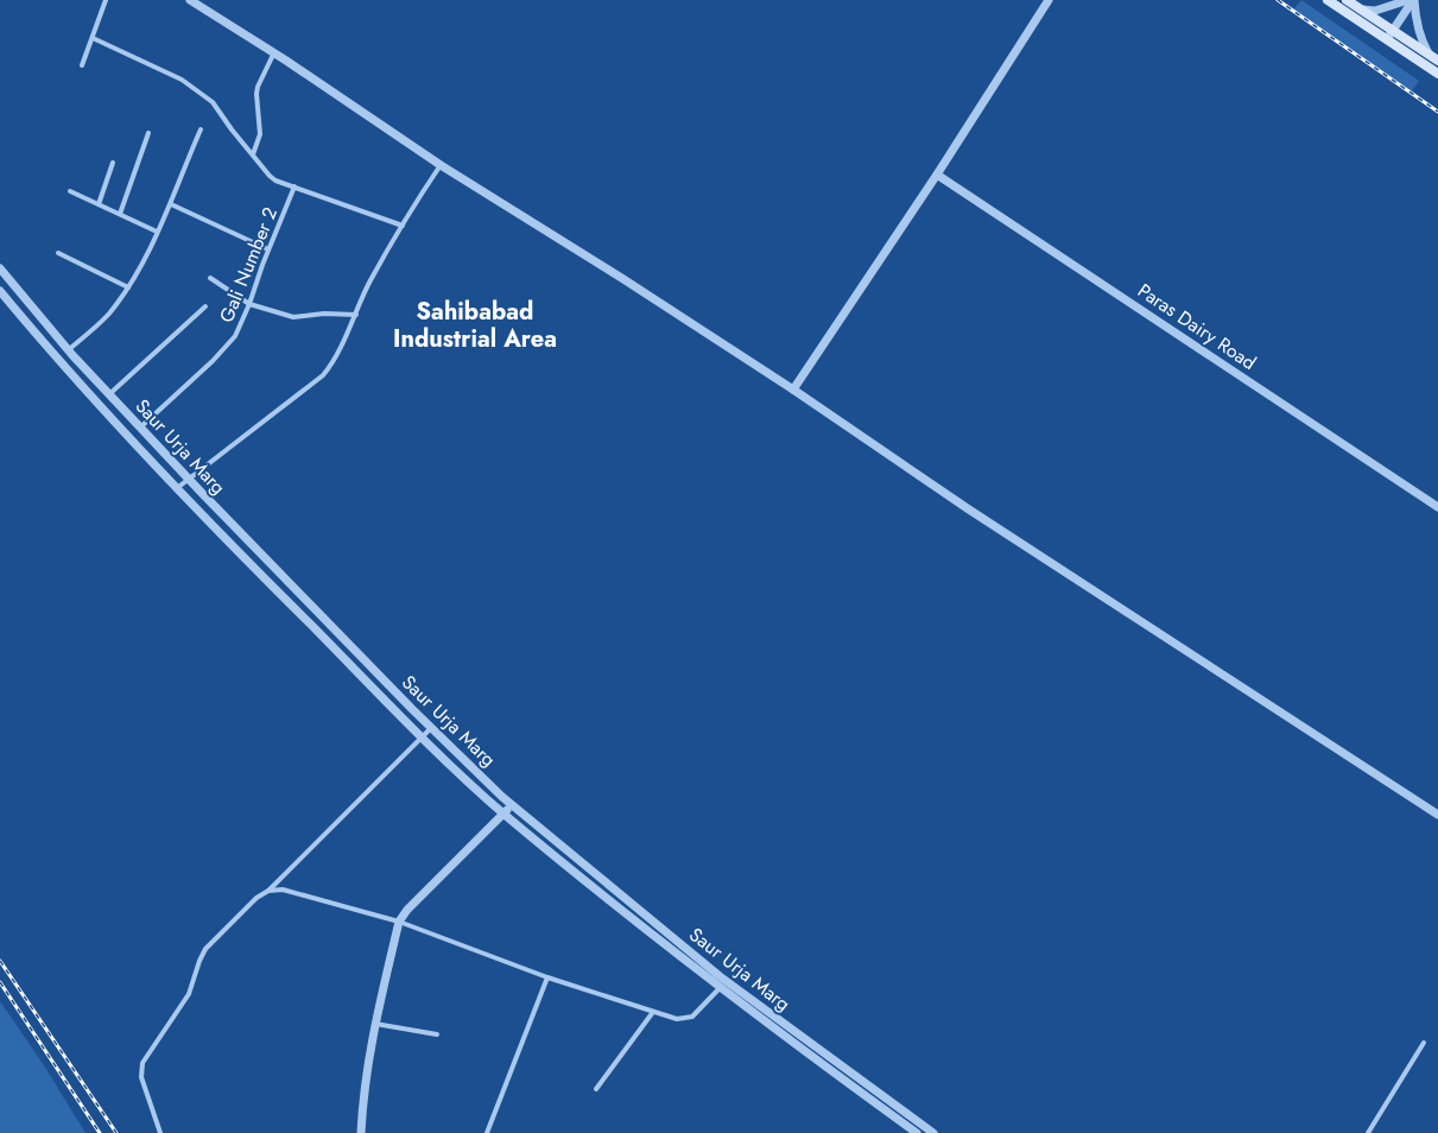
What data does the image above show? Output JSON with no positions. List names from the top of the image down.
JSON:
{
  "streets": {
    "street": ["Gali Number 2", "Paras Dairy Road", "Saur Urja Marg"]
  },
  "crossings": [
    ["Gali Number 2", "Saur Urja Marg"]
  ],
  "districts": ["Sahibabad Industrial Area"]
}
